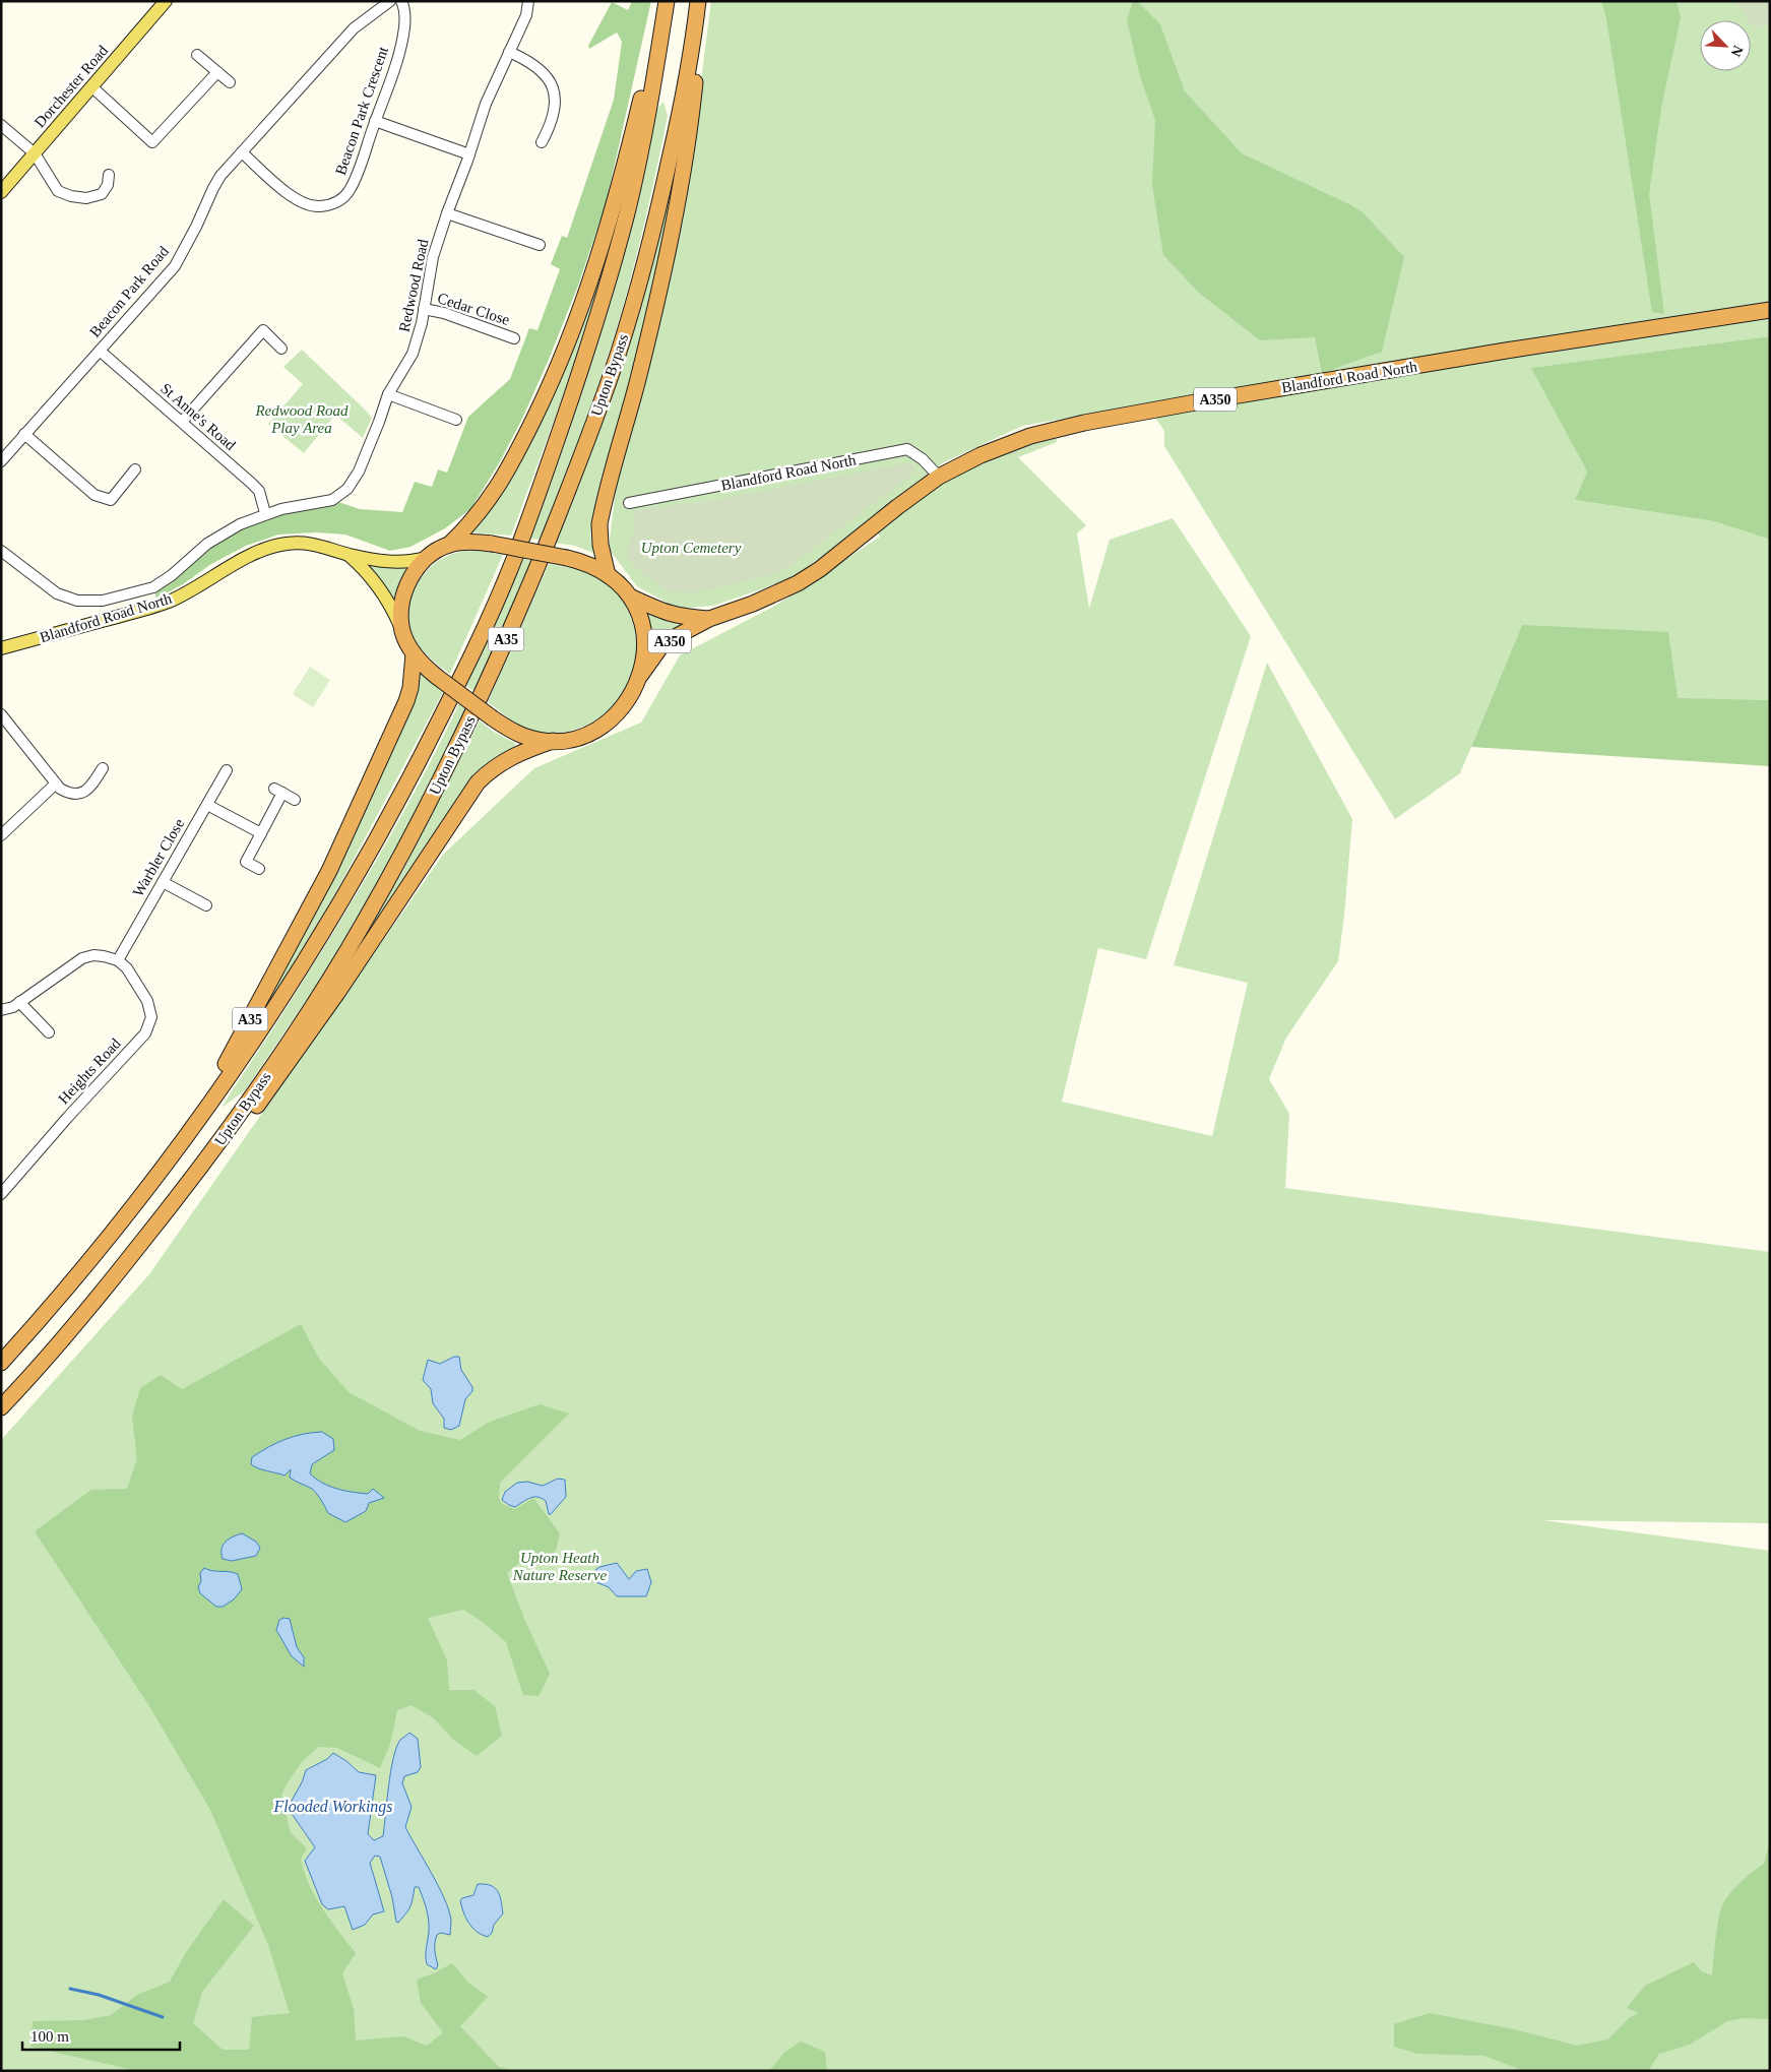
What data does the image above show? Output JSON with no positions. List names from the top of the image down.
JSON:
{
  "streets": {
    "highway": [
      "Upton Bypass",
      "Blandford Road North",
      "A350",
      "A35"
    ],
    "main road": ["Dorchester Road"],
    "street": [
      "Beacon Park Crescent",
      "Redwood Road",
      "Beacon Park Road",
      "Cedar Close",
      "St Anne's Road",
      "Warbler Close",
      "Heights Road"
    ]
  },
  "crossings": [
    ["Beacon Park Crescent", "Beacon Park Road"],
    ["Redwood Road", "Cedar Close"],
    ["Redwood Road", "St Anne's Road"],
    ["Beacon Park Road", "St Anne's Road"],
    ["Upton Bypass", "A35"],
    ["Warbler Close", "Heights Road"]
  ],
  "water": ["Flooded Workings"],
  "parks": ["Redwood Road Play Area", "Upton Cemetery", "Upton Heath Nature Reserve"],
  "scale_bar": "100 m",
  "north": "bottom right"
}
